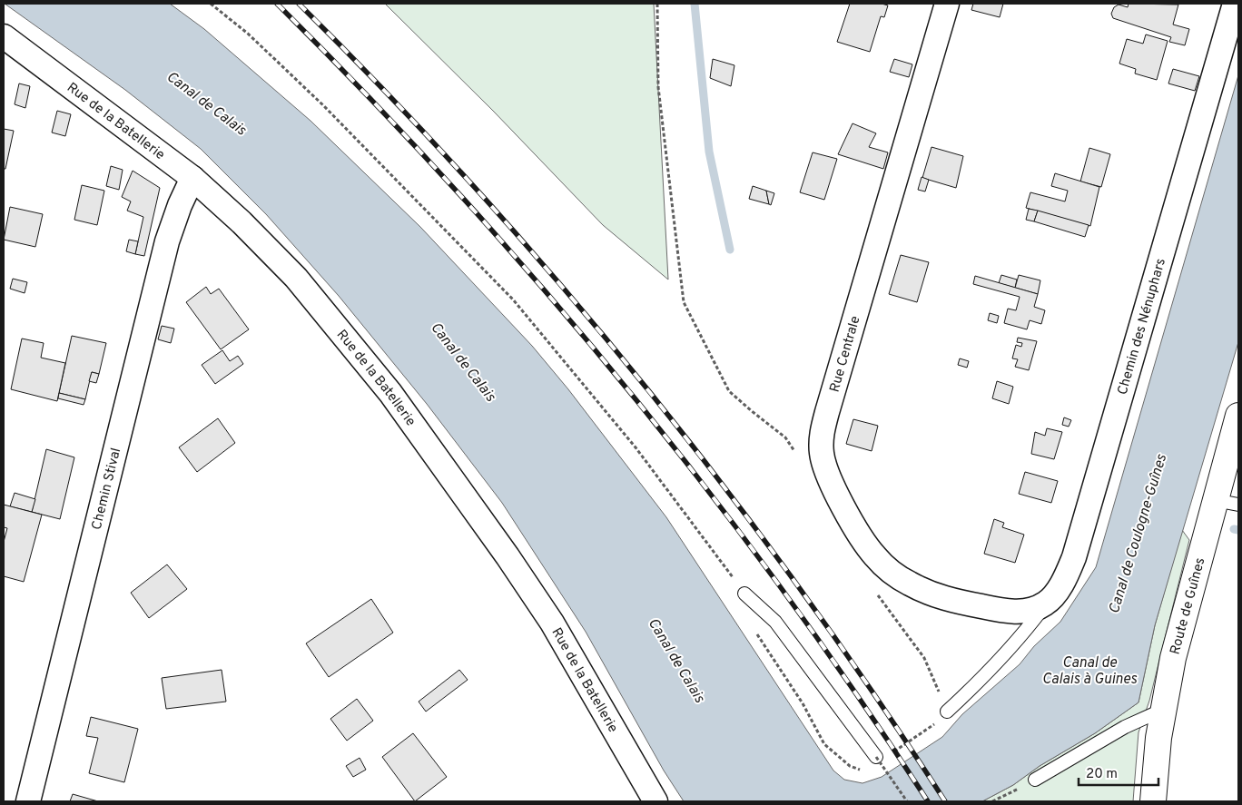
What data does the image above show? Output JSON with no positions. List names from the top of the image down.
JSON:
{
  "streets": {
    "main road": ["Route de Guînes"],
    "street": [
      "Rue de la Batellerie",
      "Chemin des Nénuphars",
      "Rue Centrale",
      "Chemin Stival"
    ]
  },
  "crossings": [
    ["Rue de la Batellerie", "Chemin Stival"],
    ["Chemin des Nénuphars", "Rue Centrale"]
  ],
  "water": ["Canal de Calais", "Canal de Coulogne-Guînes", "Canal de Calais à Guines"],
  "scale_bar": "20 m"
}
